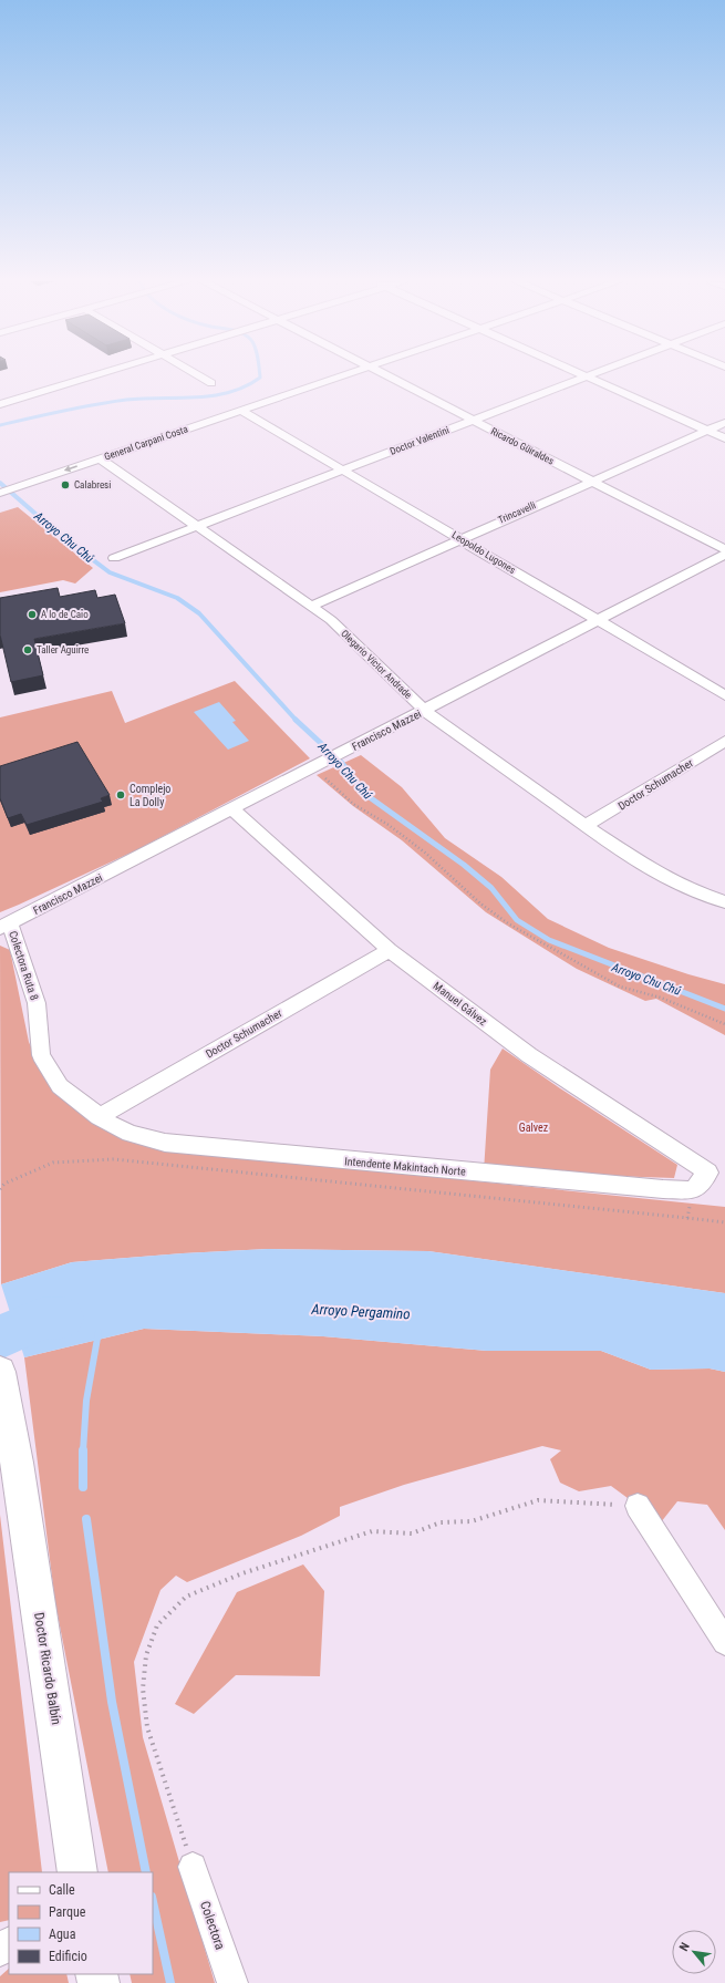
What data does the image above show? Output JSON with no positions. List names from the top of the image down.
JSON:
{
  "streets": {
    "highway": ["Doctor Ricardo Balbín"],
    "street": [
      "Doctor Valentini",
      "General Carpani Costa",
      "Ricardo Güiraldes",
      "Trincavelli",
      "Leopoldo Lugones",
      "Olegario Víctor Andrade",
      "Francisco Mazzei",
      "Doctor Schumacher",
      "Colectora Ruta 8",
      "Manuel Gálvez",
      "Intendente Makintach Norte",
      "Colectora"
    ]
  },
  "crossings": [
    ["Doctor Valentini", "Ricardo Güiraldes"],
    ["Doctor Valentini", "Leopoldo Lugones"],
    ["Doctor Valentini", "Olegario Víctor Andrade"],
    ["General Carpani Costa", "Leopoldo Lugones"],
    ["General Carpani Costa", "Olegario Víctor Andrade"],
    ["Ricardo Güiraldes", "Trincavelli"],
    ["Trincavelli", "Leopoldo Lugones"],
    ["Trincavelli", "Olegario Víctor Andrade"],
    ["Leopoldo Lugones", "Francisco Mazzei"],
    ["Olegario Víctor Andrade", "Francisco Mazzei"],
    ["Olegario Víctor Andrade", "Doctor Schumacher"],
    ["Francisco Mazzei", "Colectora Ruta 8"],
    ["Francisco Mazzei", "Manuel Gálvez"],
    ["Doctor Schumacher", "Colectora Ruta 8"],
    ["Doctor Schumacher", "Manuel Gálvez"],
    ["Doctor Schumacher", "Intendente Makintach Norte"],
    ["Colectora Ruta 8", "Intendente Makintach Norte"],
    ["Manuel Gálvez", "Intendente Makintach Norte"]
  ],
  "water": ["Arroyo Chu Chú", "Arroyo Pergamino"],
  "parks": ["Galvez"],
  "places": [
    "Calabresi",
    "A lo de Caio",
    "Taller Aguirre",
    "Complejo La Dolly"
  ],
  "legend": [
    "Calle",
    "Parque",
    "Agua",
    "Edificio"
  ],
  "north": "top left"
}
